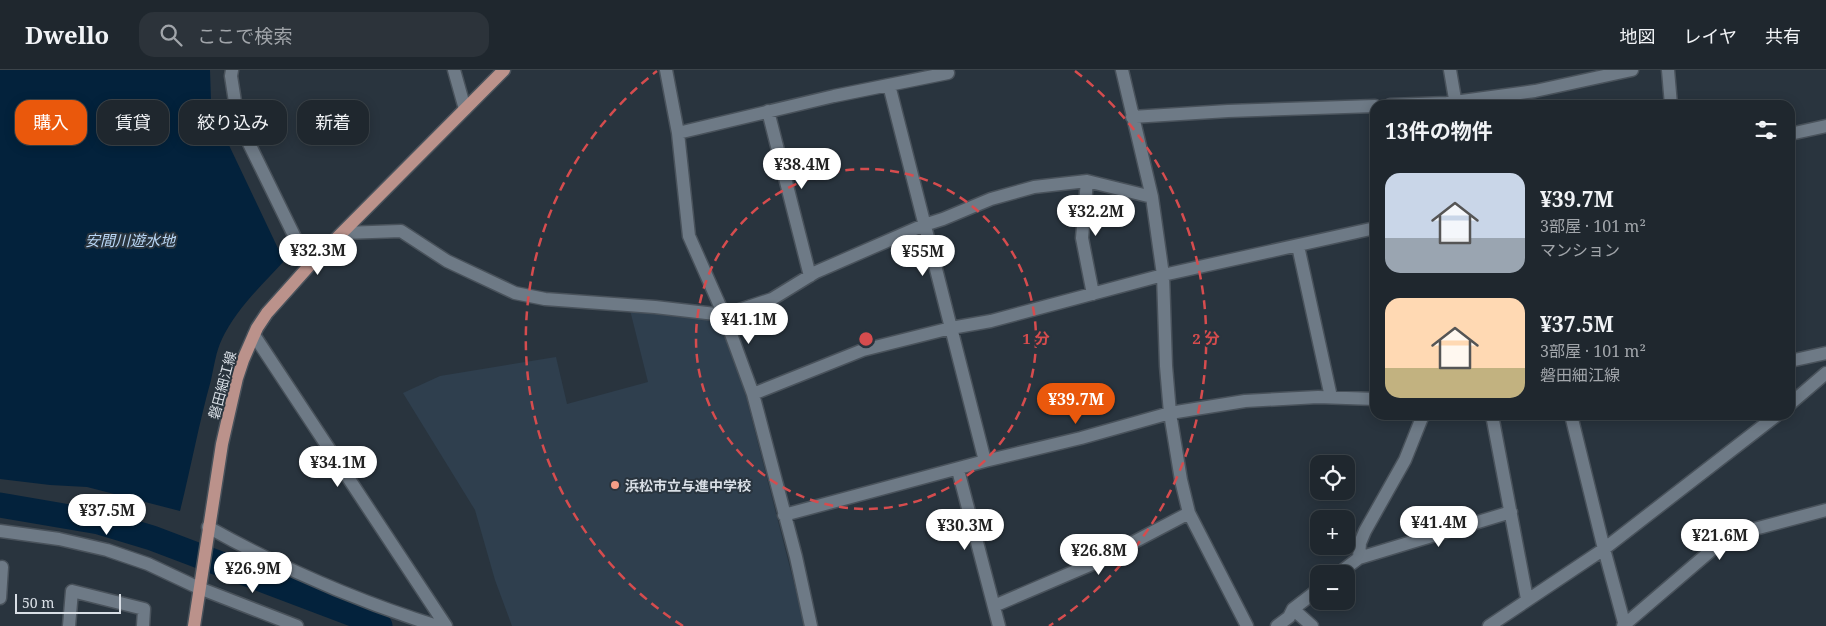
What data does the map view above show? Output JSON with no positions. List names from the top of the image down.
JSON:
{
  "streets": {
    "main road": ["磐田細江線"]
  },
  "water": ["安間川遊水地"],
  "places": ["浜松市立与進中学校"],
  "scale_bar": "50 m",
  "page": {
    "header": "Dwello",
    "search": "ここで検索",
    "nav": ["地図", "レイヤ", "共有"],
    "chip": [
      "購入",
      "賃貸",
      "絞り込み",
      "新着"
    ],
    "heading": "13件の物件",
    "price": [
      "¥38.4M",
      "¥32.2M",
      "¥32.3M",
      "¥55M",
      "¥41.1M",
      "¥39.7M",
      "¥34.1M",
      "¥37.5M",
      "¥41.4M",
      "¥30.3M",
      "¥21.6M",
      "¥26.8M",
      "¥26.9M"
    ],
    "list": [
      {
        "name": "¥39.7M",
        "note": "3部屋 · 101 m² · マンション"
      },
      {
        "name": "¥37.5M",
        "note": "3部屋 · 101 m² · 磐田細江線"
      }
    ],
    "map_buttons": ["+", "−"],
    "scale": "50 m"
  },
  "rings": ["1 分", "2 分"]
}
